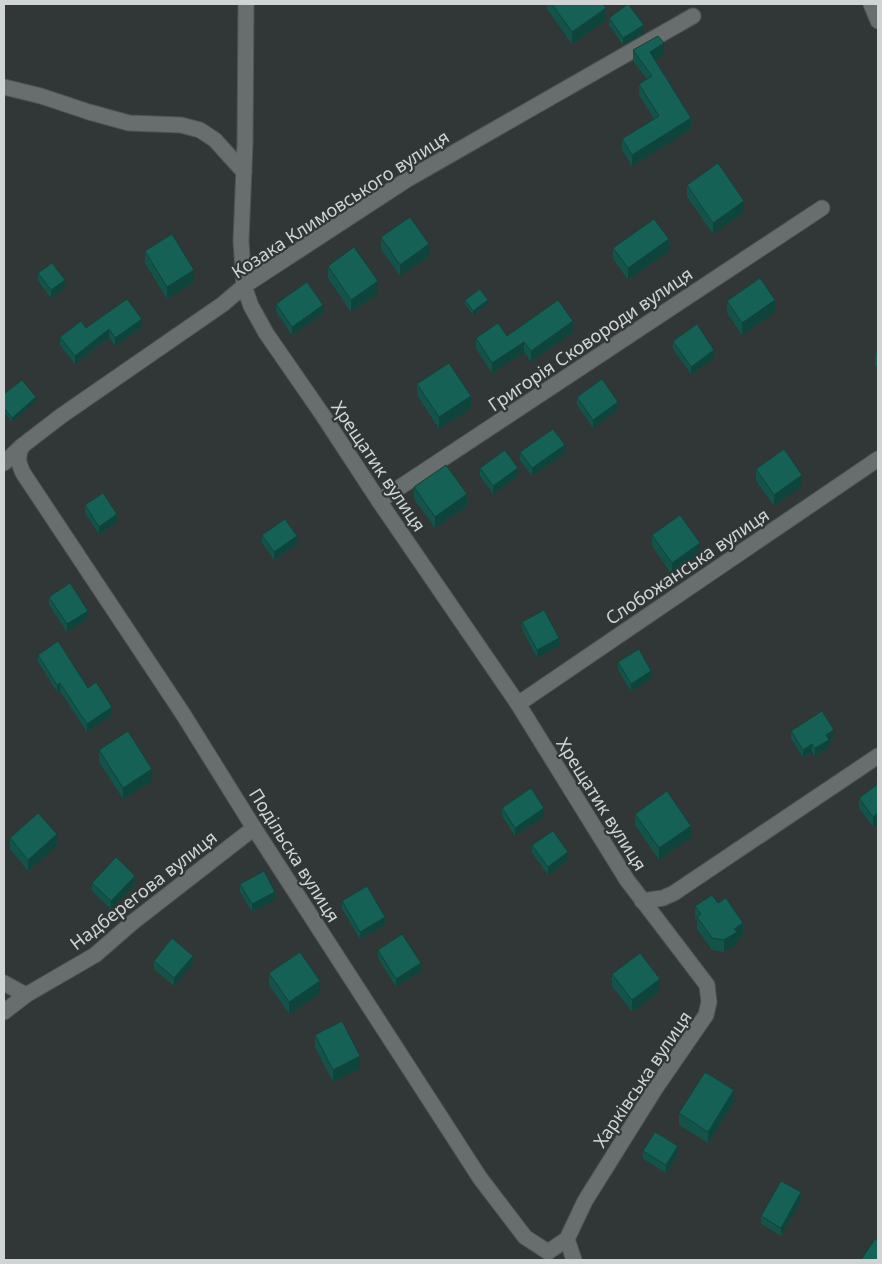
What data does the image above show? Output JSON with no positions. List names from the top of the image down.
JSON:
{
  "streets": {
    "street": [
      "Козака Климовського вулиця",
      "Григорія Сковороди вулиця",
      "Хрещатик вулиця",
      "Слобожанська вулиця",
      "Подільска вулиця",
      "Надберегова вулиця",
      "Харківська вулиця"
    ]
  },
  "crossings": [
    ["Козака Климовського вулиця", "Хрещатик вулиця"],
    ["Козака Климовського вулиця", "Подільска вулиця"],
    ["Григорія Сковороди вулиця", "Хрещатик вулиця"],
    ["Хрещатик вулиця", "Слобожанська вулиця"],
    ["Хрещатик вулиця", "Харківська вулиця"],
    ["Подільска вулиця", "Надберегова вулиця"],
    ["Подільска вулиця", "Харківська вулиця"]
  ]
}
